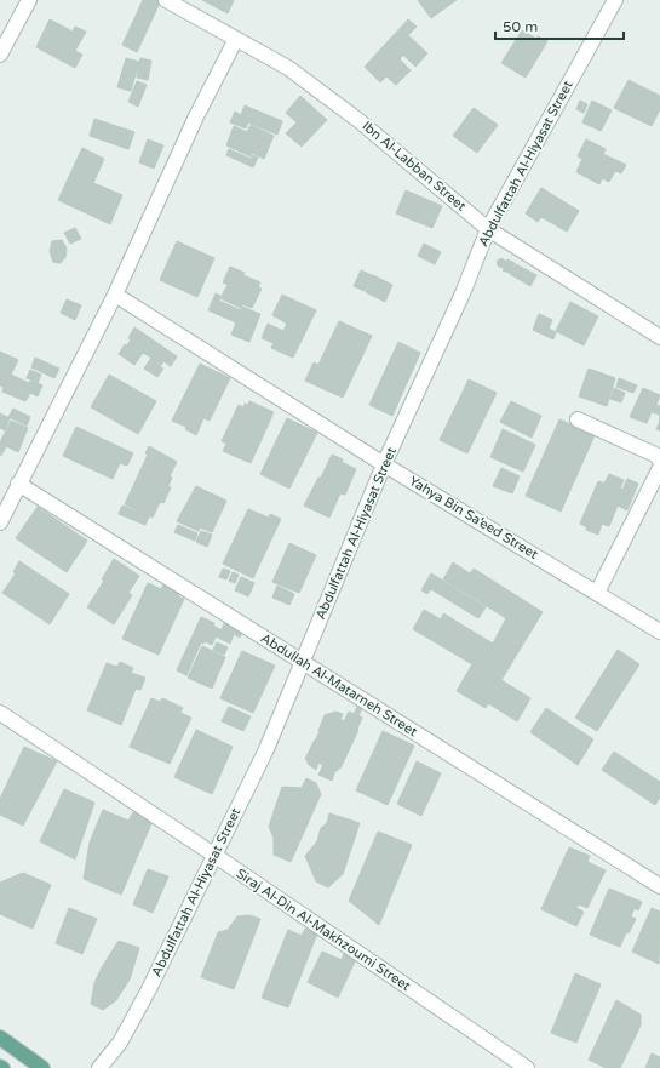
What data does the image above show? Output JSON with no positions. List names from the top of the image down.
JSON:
{
  "streets": {
    "street": [
      "Abdulfattah Al-Hiyasat Street",
      "Ibn Al-Labban Street",
      "Yahya Bin Sa‘eed Street",
      "Abdullah Al-Matarneh Street",
      "Siraj Al-Din Al-Makhzoumi Street"
    ]
  },
  "crossings": [
    ["Abdulfattah Al-Hiyasat Street", "Ibn Al-Labban Street"],
    ["Abdulfattah Al-Hiyasat Street", "Yahya Bin Sa‘eed Street"],
    ["Abdulfattah Al-Hiyasat Street", "Abdullah Al-Matarneh Street"],
    ["Abdulfattah Al-Hiyasat Street", "Siraj Al-Din Al-Makhzoumi Street"]
  ],
  "scale_bar": "50 m"
}
